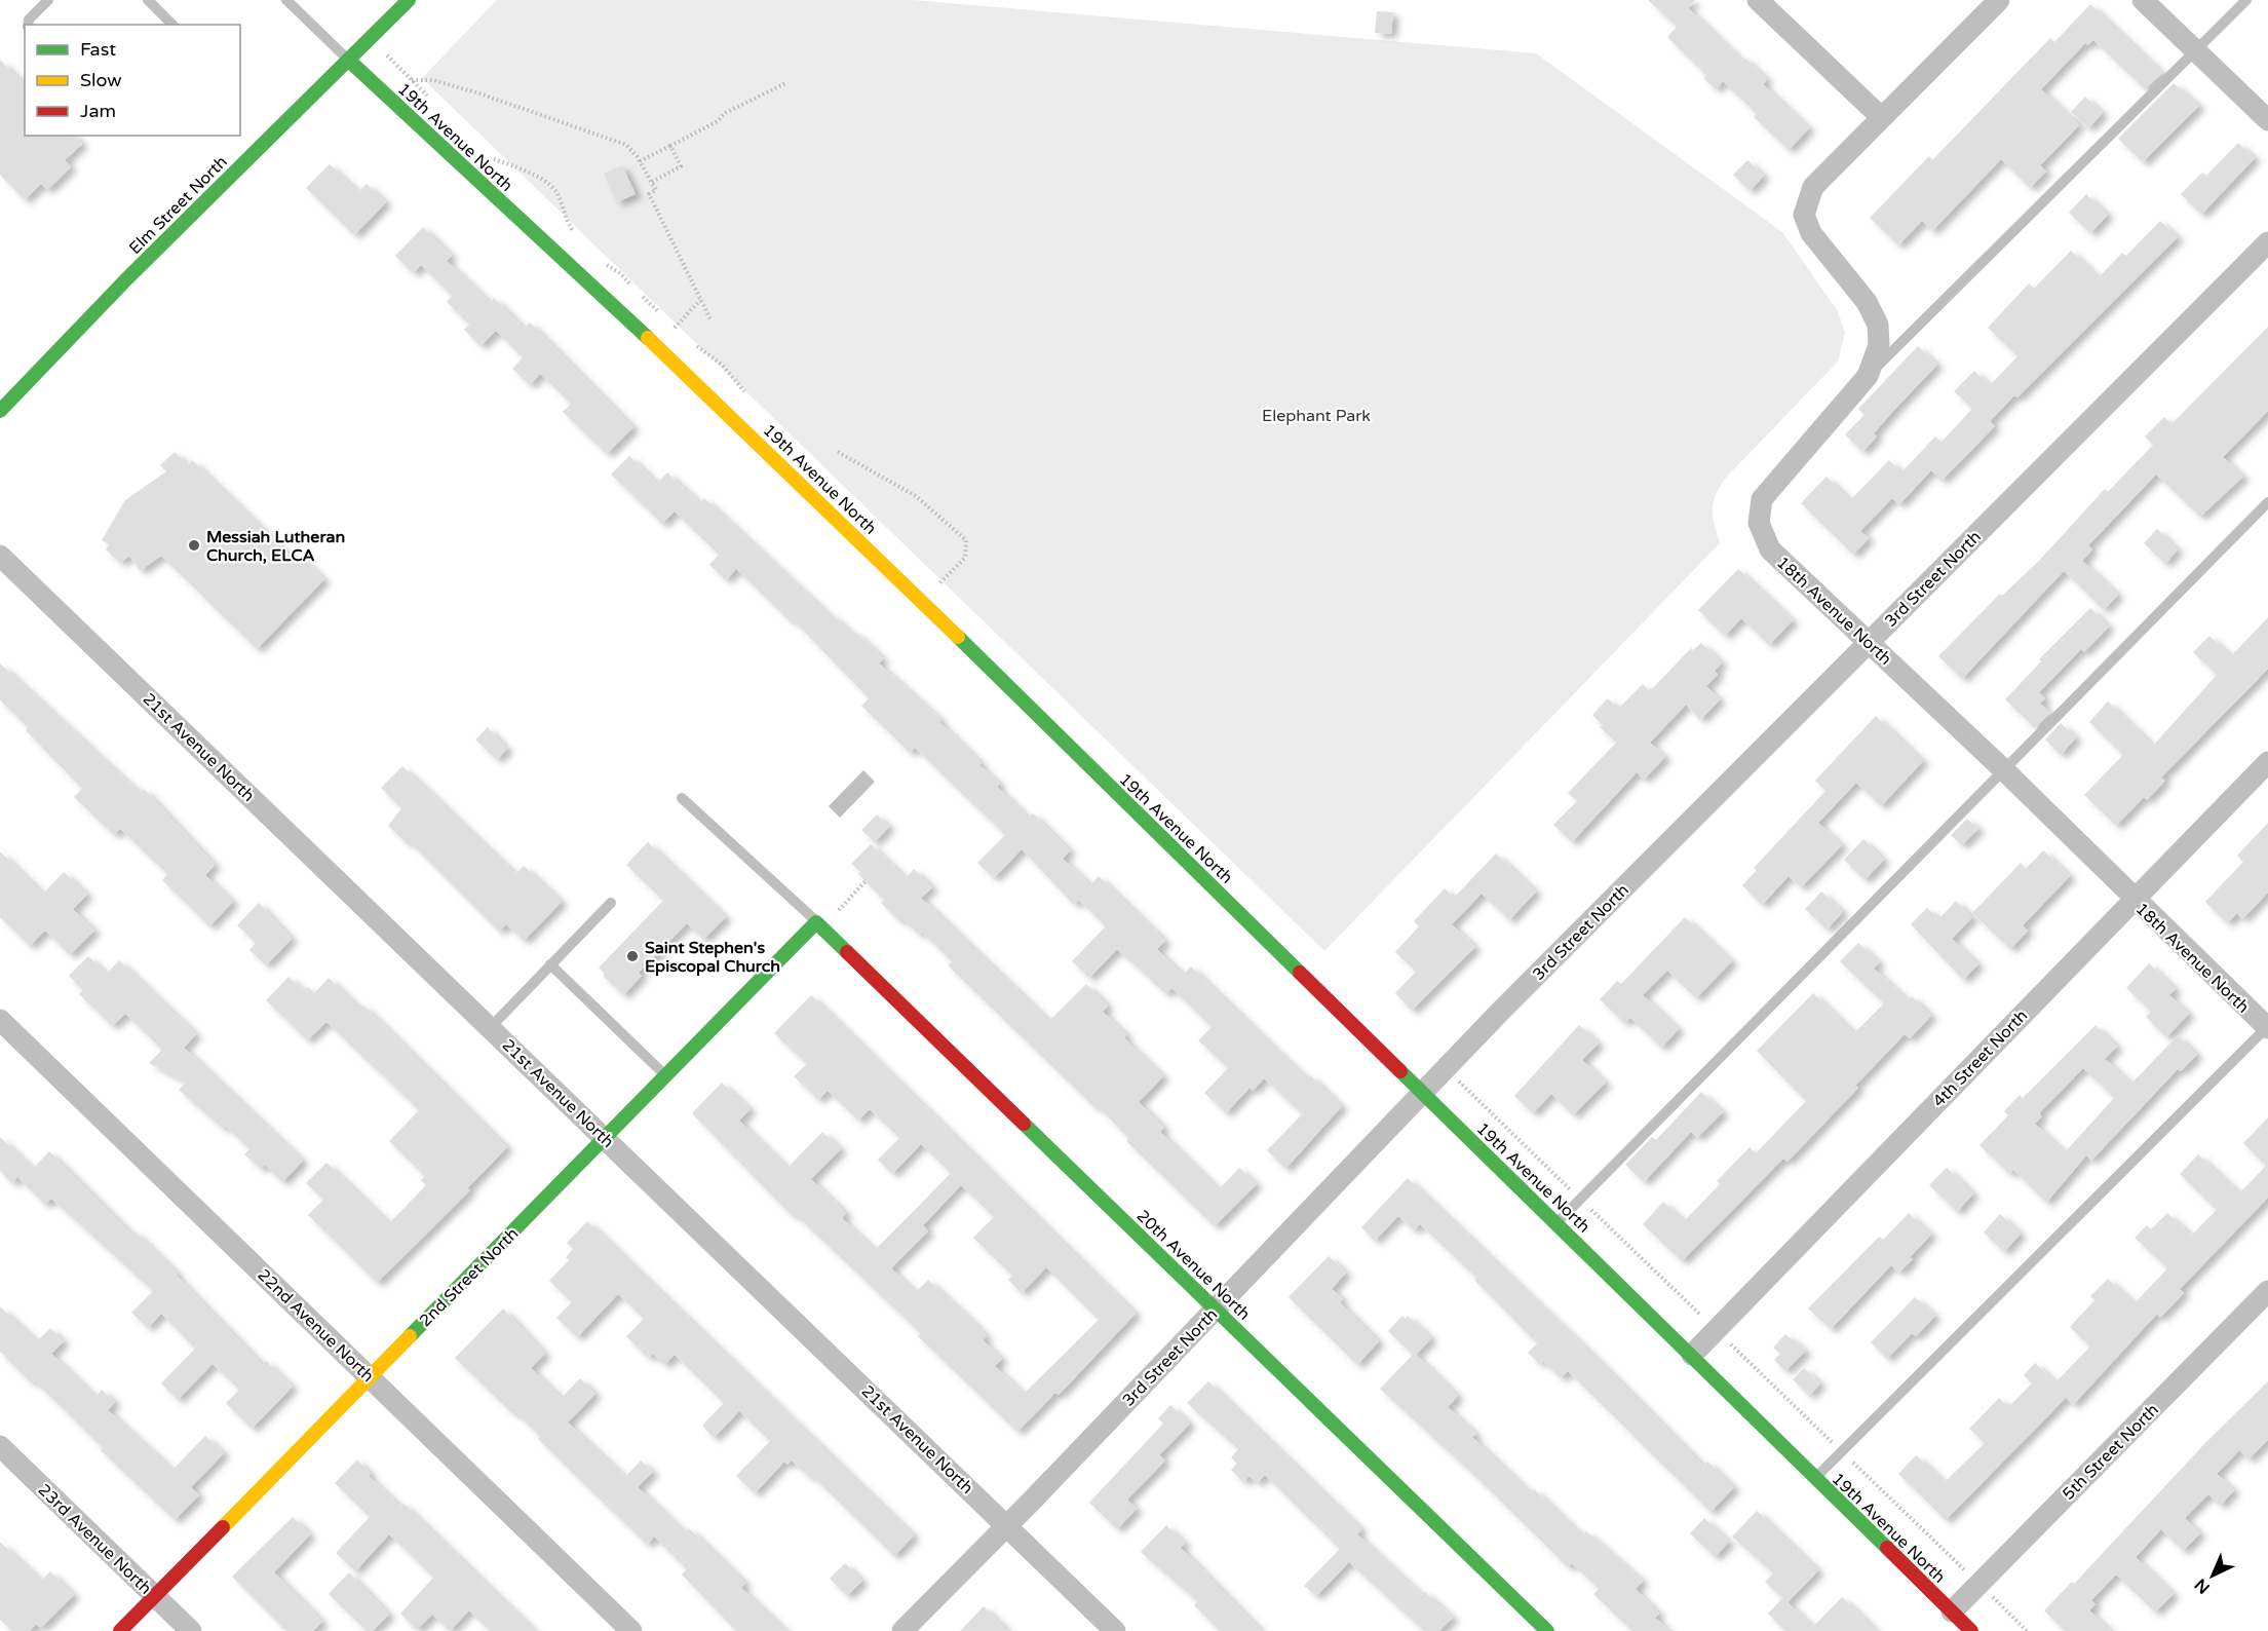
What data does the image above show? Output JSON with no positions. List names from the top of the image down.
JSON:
{
  "streets": {
    "street": [
      "19th Avenue North",
      "Elm Street North",
      "3rd Street North",
      "18th Avenue North",
      "21st Avenue North",
      "4th Street North",
      "20th Avenue North",
      "2nd Street North",
      "22nd Avenue North",
      "5th Street North",
      "23rd Avenue North"
    ]
  },
  "crossings": [
    ["19th Avenue North", "Elm Street North"],
    ["19th Avenue North", "3rd Street North"],
    ["19th Avenue North", "4th Street North"],
    ["19th Avenue North", "5th Street North"],
    ["3rd Street North", "18th Avenue North"],
    ["3rd Street North", "21st Avenue North"],
    ["3rd Street North", "20th Avenue North"],
    ["18th Avenue North", "4th Street North"],
    ["21st Avenue North", "2nd Street North"],
    ["20th Avenue North", "2nd Street North"],
    ["2nd Street North", "22nd Avenue North"],
    ["2nd Street North", "23rd Avenue North"]
  ],
  "parks": ["Elephant Park"],
  "places": ["Messiah Lutheran Church, ELCA", "Saint Stephen's Episcopal Church"],
  "legend": ["Fast", "Slow", "Jam"],
  "north": "bottom left"
}
